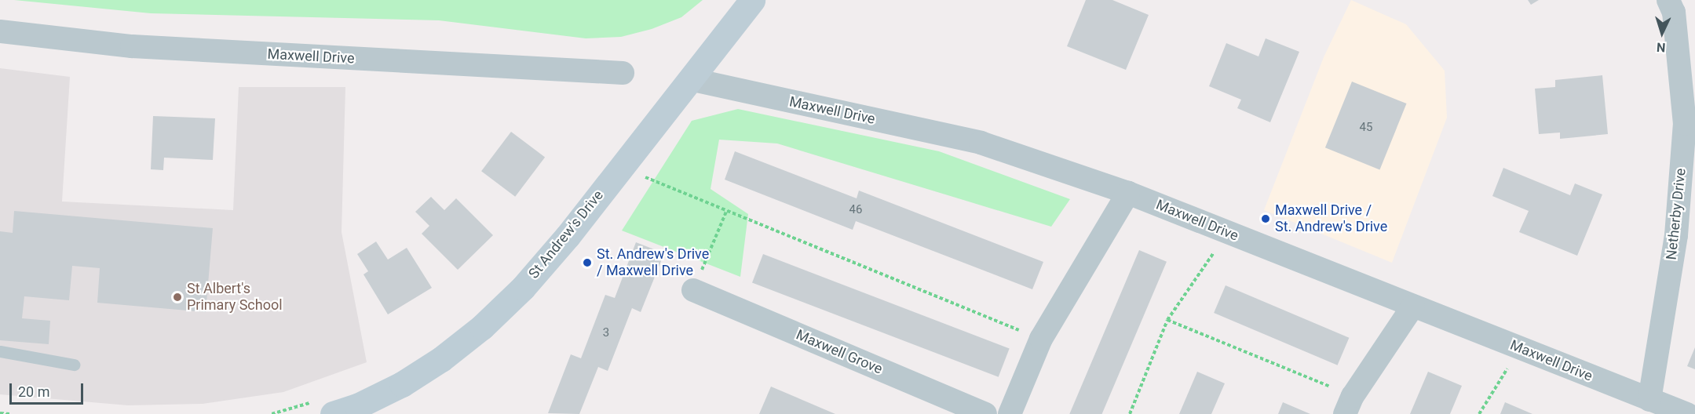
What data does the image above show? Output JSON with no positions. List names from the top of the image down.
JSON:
{
  "streets": {
    "street": [
      "Maxwell Drive",
      "Netherby Drive",
      "St Andrew's Drive",
      "Maxwell Grove"
    ]
  },
  "crossings": [
    ["Maxwell Drive", "Netherby Drive"],
    ["Maxwell Drive", "St Andrew's Drive"]
  ],
  "places": ["Maxwell Drive / St. Andrew's Drive", "St. Andrew's Drive / Maxwell Drive", "St Albert's Primary School"],
  "house_numbers": ["45", "46", "3"],
  "scale_bar": "20 m",
  "north": "bottom"
}
